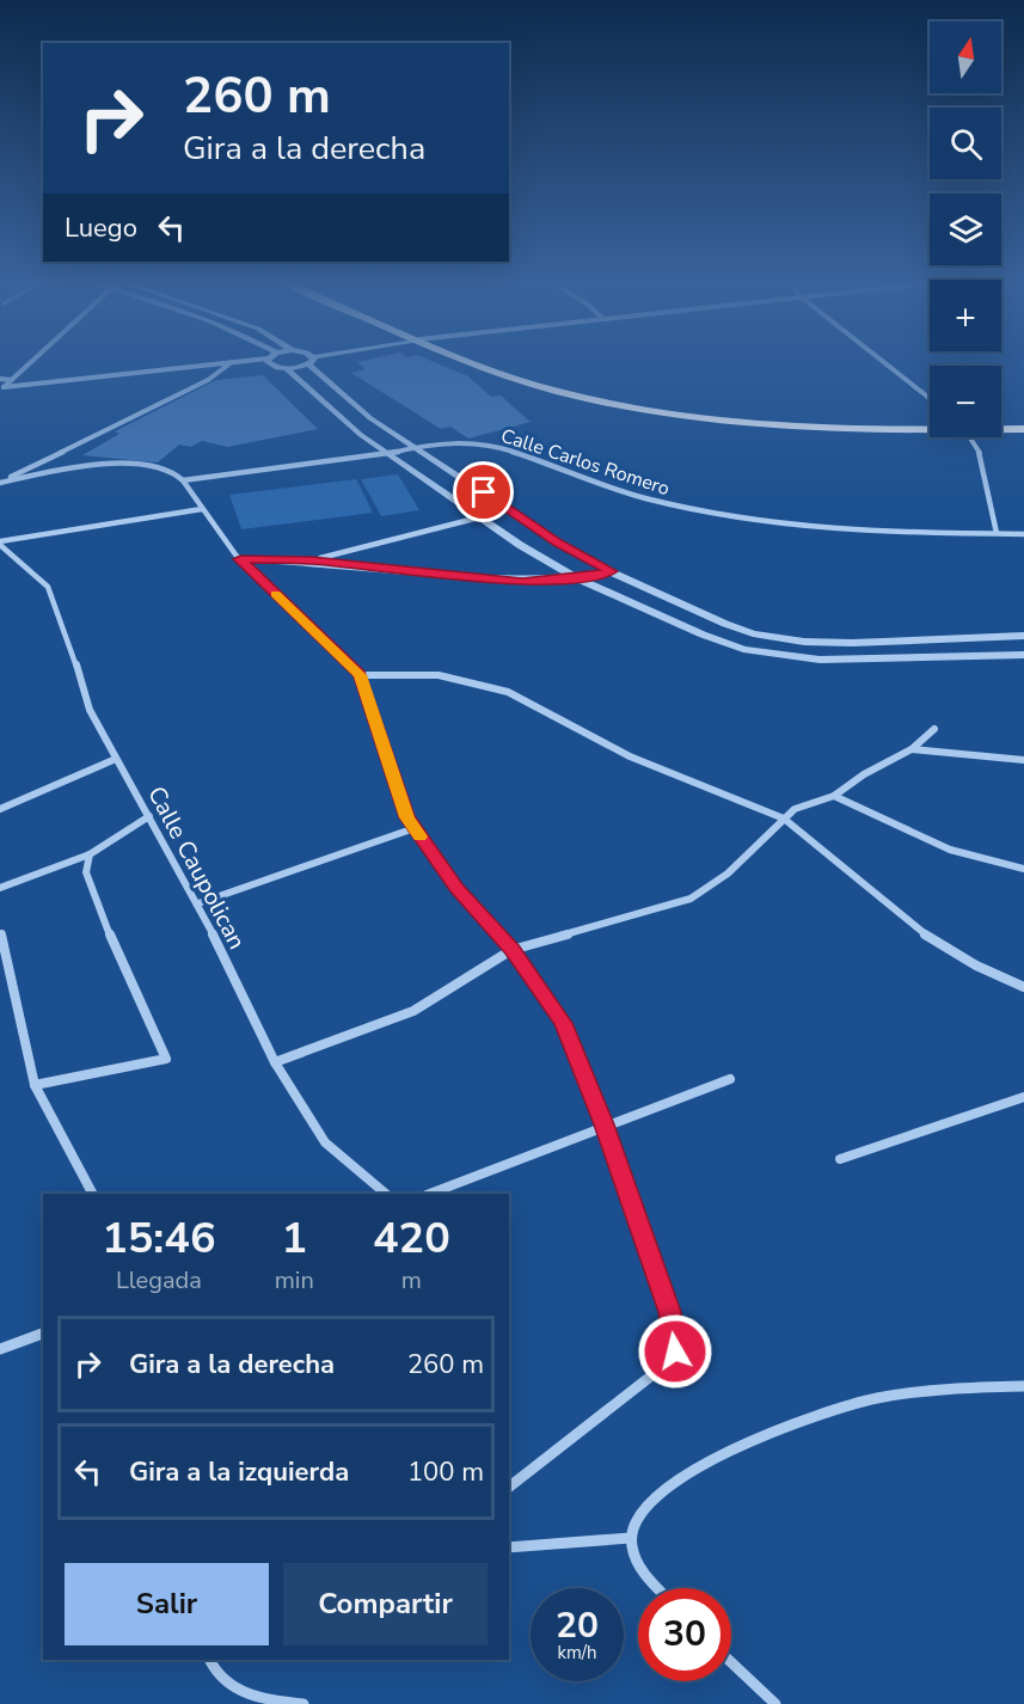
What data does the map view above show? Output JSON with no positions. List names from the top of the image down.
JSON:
{
  "streets": {
    "street": ["Calle Carlos Romero", "Calle Caupolican"]
  },
  "north": "top",
  "page": {
    "map_buttons": ["+", "−"],
    "turn": ["260 m", "Gira a la derecha"],
    "then": "Luego",
    "eta": [
      "15:46",
      "Llegada",
      "1",
      "min",
      "420",
      "m"
    ],
    "list": [
      {
        "name": "Gira a la derecha",
        "value": "260 m"
      },
      {
        "name": "Gira a la izquierda",
        "value": "100 m"
      }
    ],
    "buttons": ["Salir", "Compartir"],
    "speed": "20 km/h",
    "limit": "30"
  }
}
